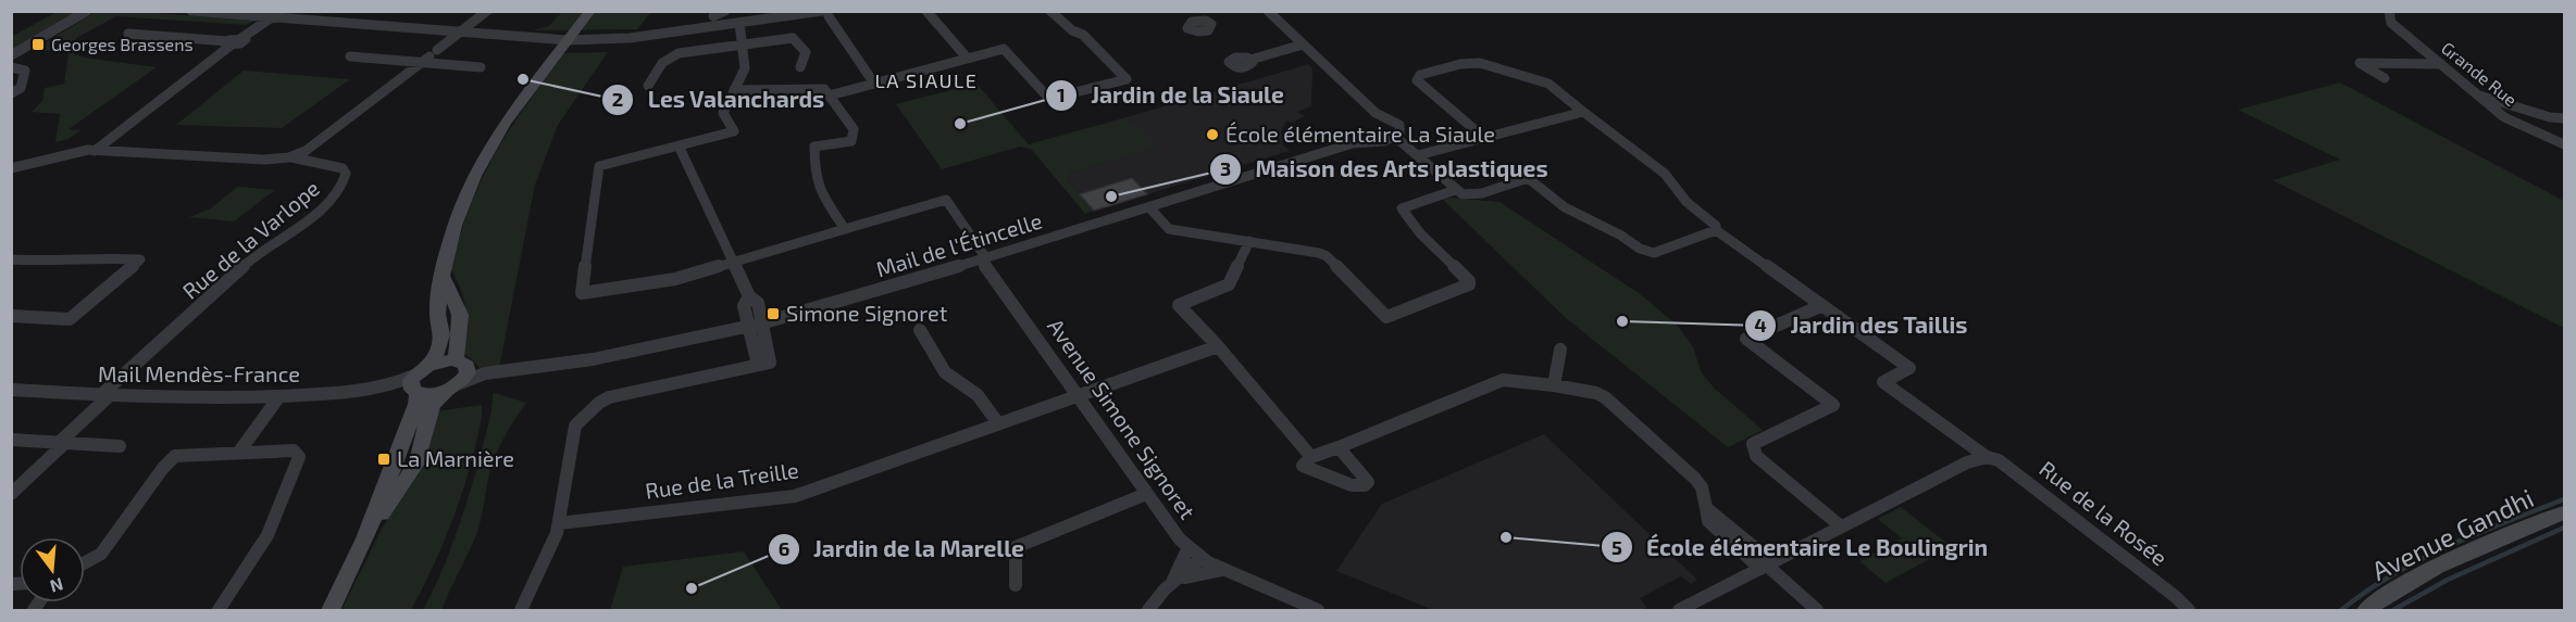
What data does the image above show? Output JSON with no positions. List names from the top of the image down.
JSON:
{
  "streets": {
    "main road": ["Avenue Gandhi"],
    "street": [
      "Grande Rue",
      "Rue de la Varlope",
      "Mail de l'Étincelle",
      "Mail Mendès-France",
      "Avenue Simone Signoret",
      "Rue de la Treille",
      "Rue de la Rosée"
    ]
  },
  "crossings": [
    ["Rue de la Varlope", "Mail Mendès-France"],
    ["Mail de l'Étincelle", "Avenue Simone Signoret"],
    ["Avenue Simone Signoret", "Rue de la Treille"]
  ],
  "districts": ["LA SIAULE"],
  "places": {
    "transit": ["Georges Brassens", "Simone Signoret", "La Marnière"],
    "other": [
      "Les Valanchards",
      "Jardin de la Siaule",
      "École élémentaire La Siaule",
      "Maison des Arts plastiques",
      "Jardin des Taillis",
      "École élémentaire Le Boulingrin",
      "Jardin de la Marelle"
    ]
  },
  "north": "bottom"
}
